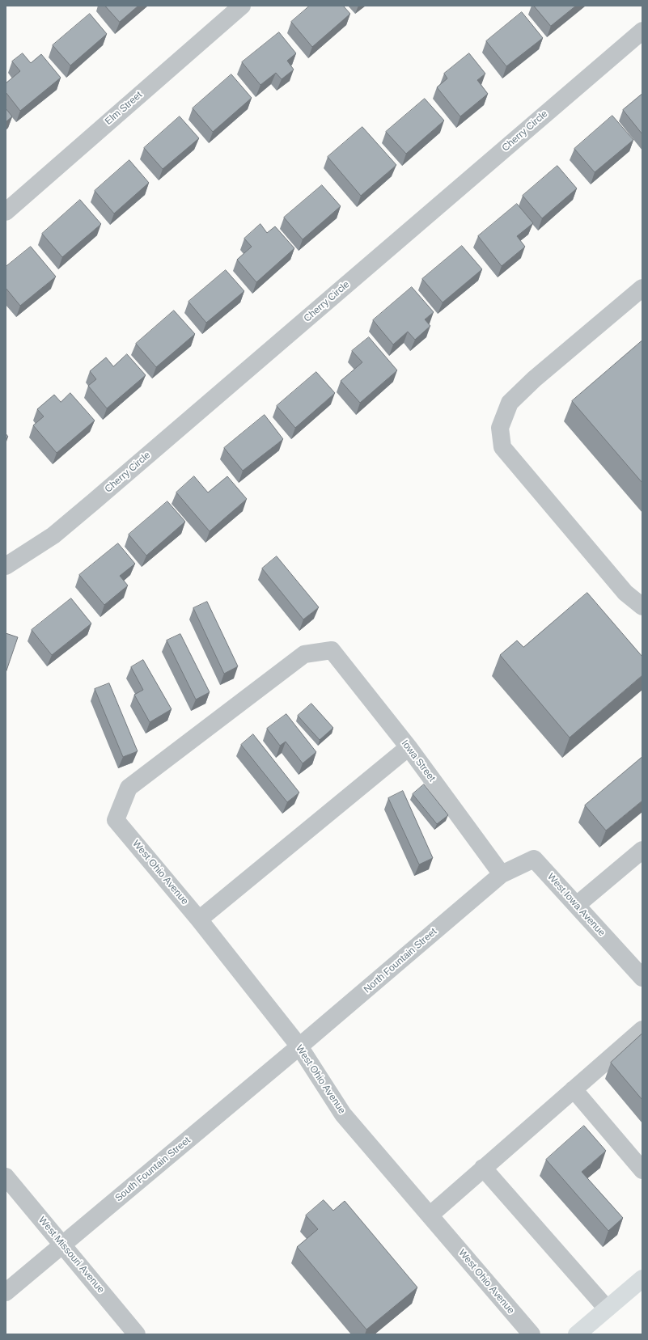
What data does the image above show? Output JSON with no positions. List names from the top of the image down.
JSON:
{
  "streets": {
    "street": [
      "Elm Street",
      "Cherry Circle",
      "Iowa Street",
      "West Ohio Avenue",
      "West Iowa Avenue",
      "North Fountain Street",
      "South Fountain Street",
      "West Missouri Avenue"
    ]
  },
  "crossings": [
    ["Iowa Street", "West Ohio Avenue"],
    ["Iowa Street", "West Iowa Avenue"],
    ["Iowa Street", "North Fountain Street"],
    ["West Ohio Avenue", "North Fountain Street"],
    ["West Ohio Avenue", "South Fountain Street"],
    ["West Iowa Avenue", "North Fountain Street"],
    ["North Fountain Street", "South Fountain Street"],
    ["South Fountain Street", "West Missouri Avenue"]
  ]
}
